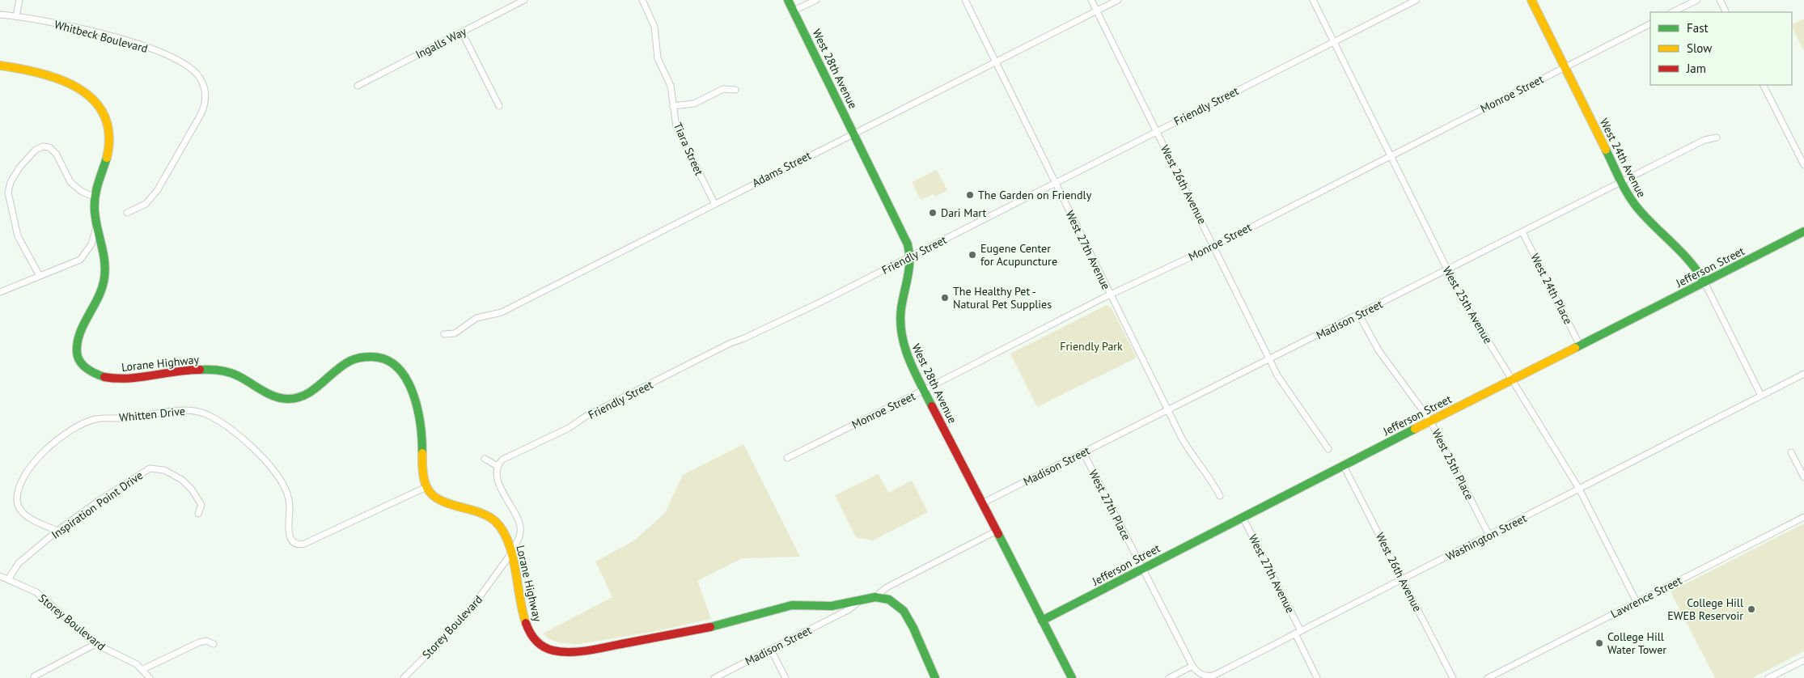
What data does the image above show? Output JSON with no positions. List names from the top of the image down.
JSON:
{
  "streets": {
    "street": [
      "Whitbeck Boulevard",
      "Ingalls Way",
      "West 28th Avenue",
      "Monroe Street",
      "Friendly Street",
      "Tiara Street",
      "West 24th Avenue",
      "Adams Street",
      "West 26th Avenue",
      "West 27th Avenue",
      "Jefferson Street",
      "West 24th Place",
      "West 25th Avenue",
      "Madison Street",
      "Lorane Highway",
      "Whitten Drive",
      "West 25th Place",
      "Inspiration Point Drive",
      "West 27th Place",
      "Washington Street",
      "Lawrence Street",
      "Storey Boulevard"
    ]
  },
  "crossings": [
    ["West 28th Avenue", "Monroe Street"],
    ["West 28th Avenue", "Friendly Street"],
    ["West 28th Avenue", "Adams Street"],
    ["West 28th Avenue", "Jefferson Street"],
    ["West 28th Avenue", "Madison Street"],
    ["Monroe Street", "West 24th Avenue"],
    ["Monroe Street", "West 26th Avenue"],
    ["Monroe Street", "West 27th Avenue"],
    ["Monroe Street", "West 25th Avenue"],
    ["Friendly Street", "West 26th Avenue"],
    ["Friendly Street", "West 27th Avenue"],
    ["Friendly Street", "West 25th Avenue"],
    ["Tiara Street", "Adams Street"],
    ["West 24th Avenue", "Jefferson Street"],
    ["West 24th Avenue", "Madison Street"],
    ["West 24th Avenue", "Washington Street"],
    ["Adams Street", "West 26th Avenue"],
    ["Adams Street", "West 27th Avenue"],
    ["West 26th Avenue", "Jefferson Street"],
    ["West 26th Avenue", "Madison Street"],
    ["West 26th Avenue", "Washington Street"],
    ["West 27th Avenue", "Jefferson Street"],
    ["West 27th Avenue", "Madison Street"],
    ["West 27th Avenue", "Washington Street"],
    ["Jefferson Street", "West 24th Place"],
    ["Jefferson Street", "West 25th Avenue"],
    ["Jefferson Street", "West 25th Place"],
    ["Jefferson Street", "West 27th Place"],
    ["West 24th Place", "Madison Street"],
    ["West 25th Avenue", "Madison Street"],
    ["West 25th Avenue", "Washington Street"],
    ["West 25th Avenue", "Lawrence Street"],
    ["Madison Street", "Lorane Highway"],
    ["Madison Street", "West 25th Place"],
    ["Madison Street", "West 27th Place"],
    ["Lorane Highway", "Whitten Drive"],
    ["Lorane Highway", "Storey Boulevard"],
    ["Whitten Drive", "Inspiration Point Drive"],
    ["West 25th Place", "Washington Street"],
    ["Inspiration Point Drive", "Storey Boulevard"],
    ["West 27th Place", "Washington Street"]
  ],
  "parks": ["Friendly Park"],
  "places": [
    "The Garden on Friendly",
    "Dari Mart",
    "Eugene Center for Acupuncture",
    "The Healthy Pet - Natural Pet Supplies",
    "College Hill EWEB Reservoir",
    "College Hill Water Tower"
  ],
  "legend": ["Fast", "Slow", "Jam"]
}
